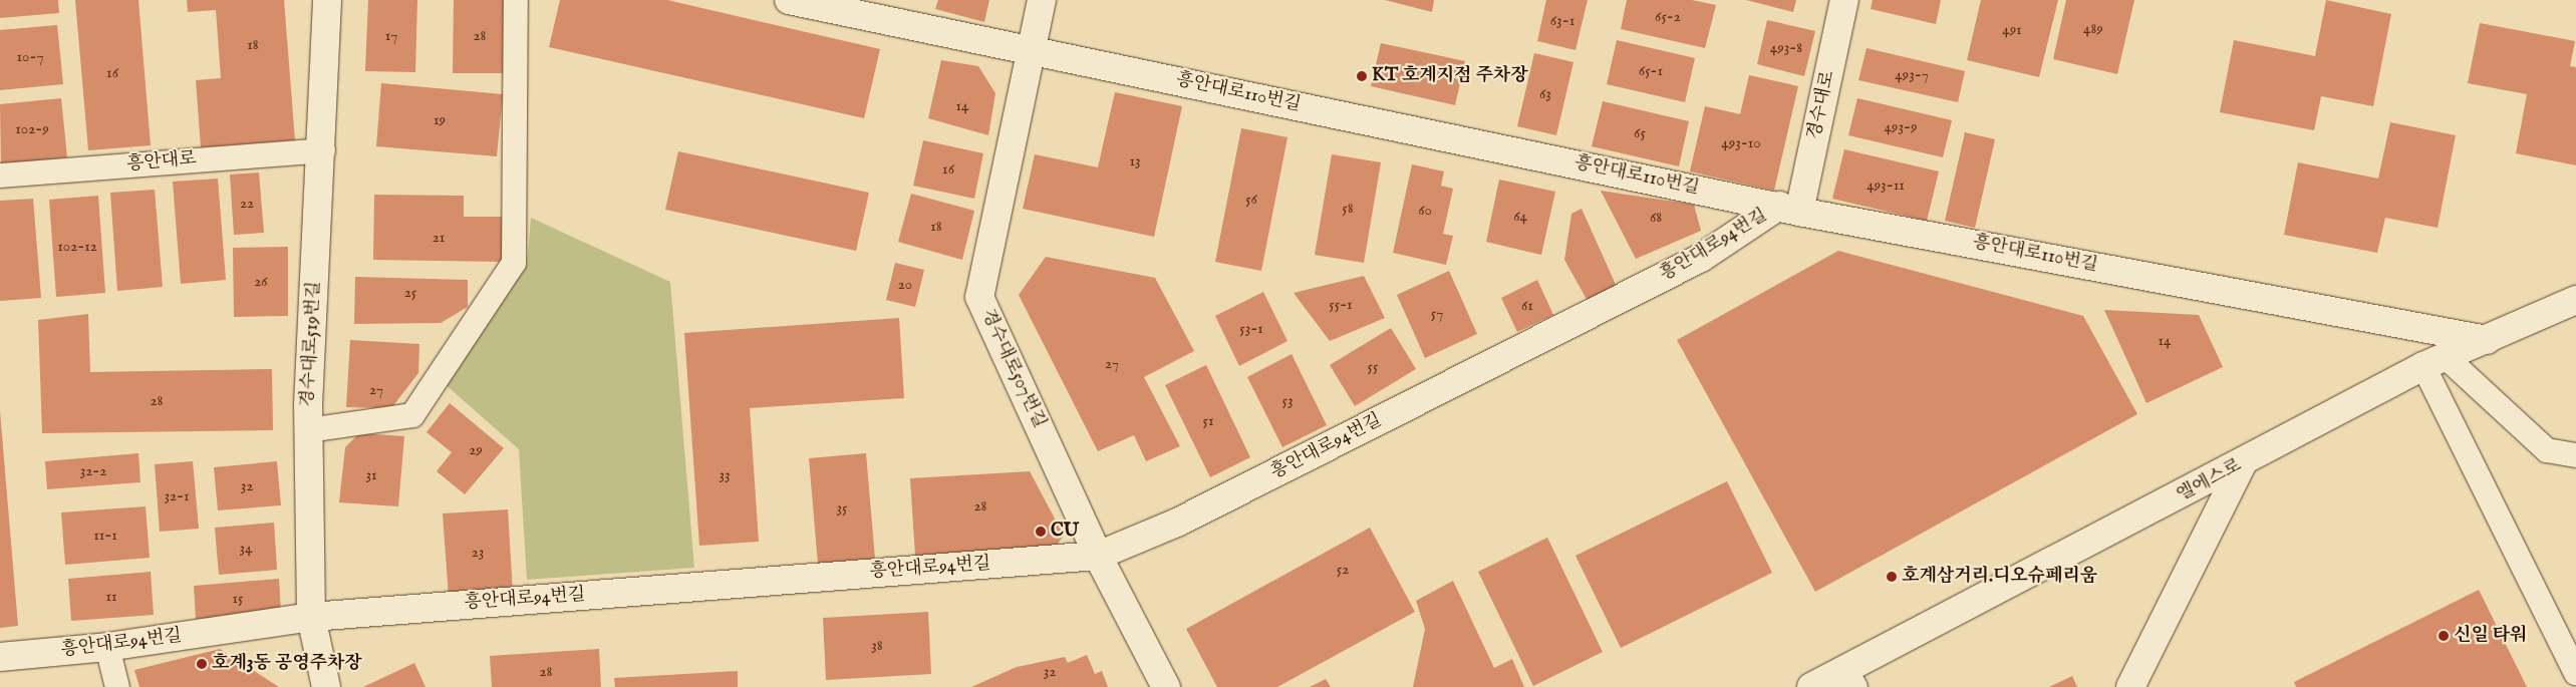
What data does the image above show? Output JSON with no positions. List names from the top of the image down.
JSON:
{
  "streets": {
    "street": [
      "흥안대로110번길",
      "경수대로",
      "흥안대로94번길",
      "경수대로519번길",
      "경수대로507번길",
      "엘에스로"
    ],
    "lane": ["흥안대로"]
  },
  "crossings": [
    ["흥안대로110번길", "경수대로"],
    ["흥안대로110번길", "흥안대로94번길"],
    ["흥안대로110번길", "경수대로507번길"],
    ["흥안대로110번길", "엘에스로"],
    ["경수대로", "흥안대로94번길"],
    ["흥안대로", "경수대로519번길"],
    ["흥안대로94번길", "경수대로519번길"],
    ["흥안대로94번길", "경수대로507번길"]
  ],
  "places": [
    "KT 호계지점 주차장",
    "CU",
    "호계삼거리.디오슈페리움",
    "신일 타워",
    "호계3동 공영주차장"
  ],
  "house_numbers": [
    "65-2",
    "63-1",
    "489",
    "491",
    "17",
    "28",
    "18",
    "493-8",
    "10-7",
    "65-1",
    "16",
    "493-7",
    "63",
    "14",
    "19",
    "493-9",
    "102-9",
    "65",
    "493-10",
    "13",
    "16",
    "493-11",
    "56",
    "22",
    "58",
    "60",
    "64",
    "68",
    "18",
    "21",
    "102-12",
    "26",
    "20",
    "25",
    "55-1",
    "61",
    "57",
    "53-1",
    "14",
    "27",
    "55",
    "27",
    "28",
    "53",
    "51",
    "29",
    "32-2",
    "31",
    "33",
    "32",
    "32-1",
    "28",
    "35",
    "11-1",
    "34",
    "23",
    "52",
    "11",
    "15",
    "38",
    "28",
    "32"
  ]
}
